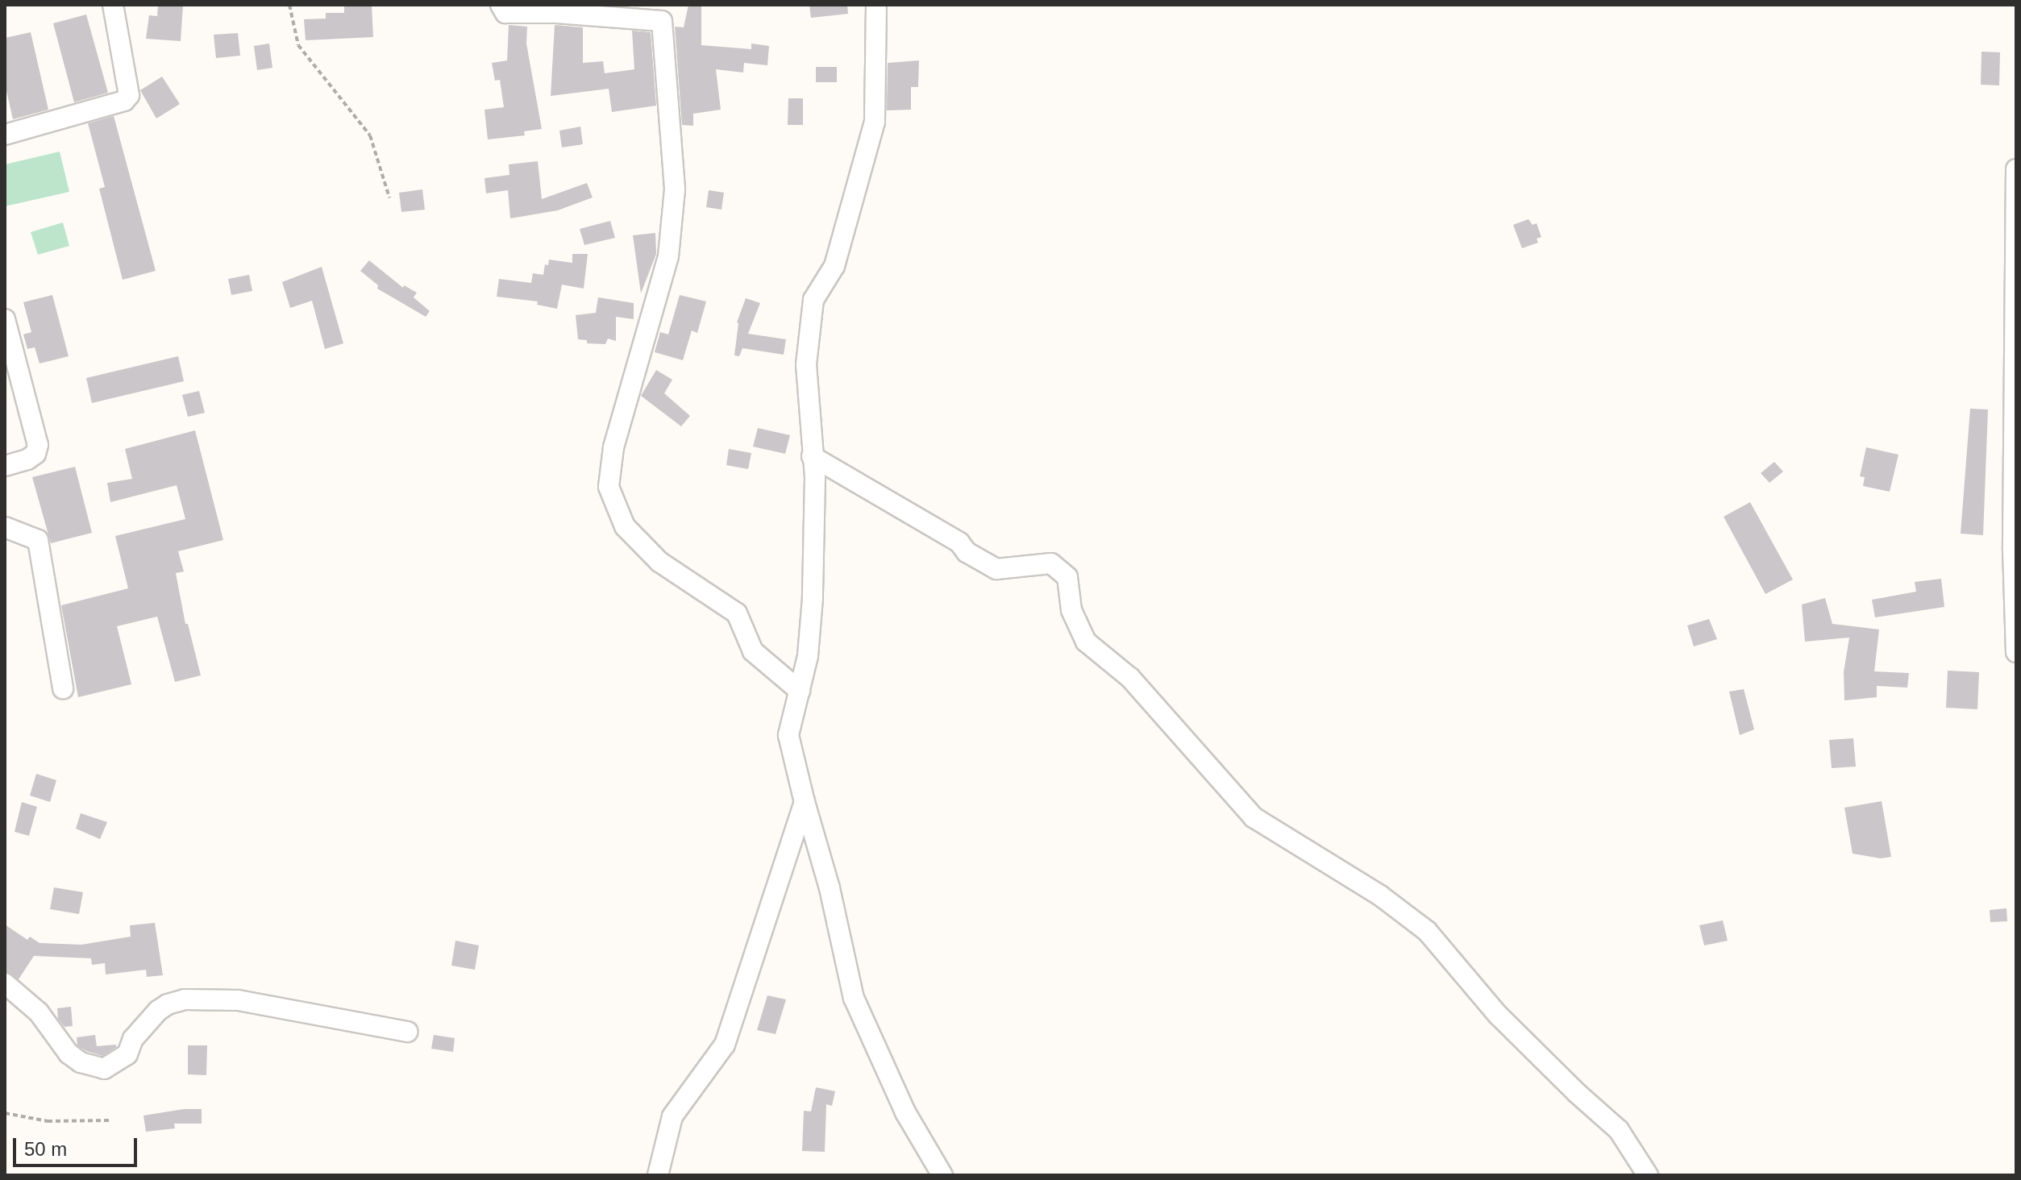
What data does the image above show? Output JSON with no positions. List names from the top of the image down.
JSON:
{
  "scale_bar": "50 m"
}
